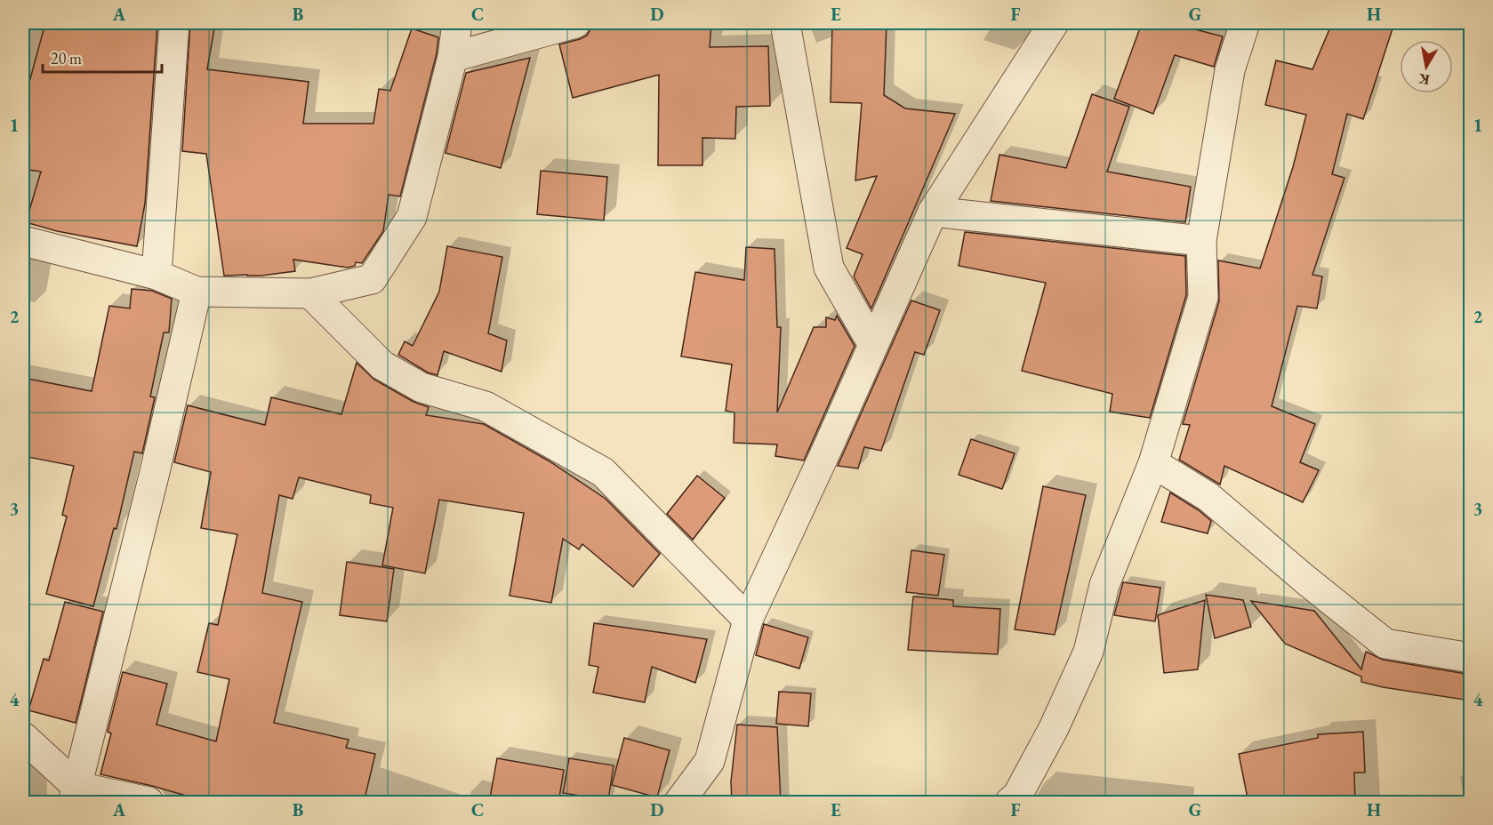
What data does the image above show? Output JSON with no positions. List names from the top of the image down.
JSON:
{
  "scale_bar": "20 m",
  "north": "bottom",
  "grid": {
    "columns": [
      "A",
      "B",
      "C",
      "D",
      "E",
      "F",
      "G",
      "H"
    ],
    "rows": [
      "1",
      "2",
      "3",
      "4"
    ]
  }
}
